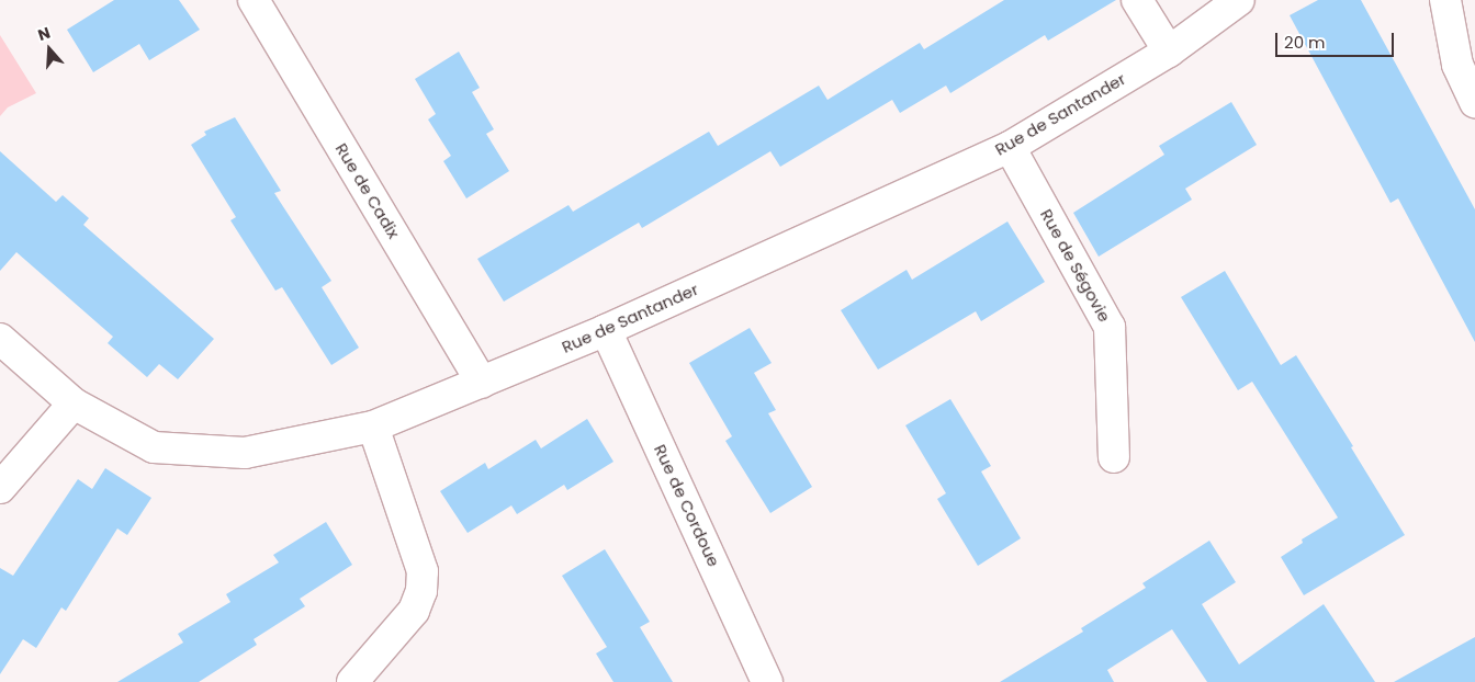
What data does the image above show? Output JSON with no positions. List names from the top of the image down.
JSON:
{
  "streets": {
    "street": [
      "Rue de Santander",
      "Rue de Cadix",
      "Rue de Ségovie",
      "Rue de Cordoue"
    ]
  },
  "crossings": [
    ["Rue de Santander", "Rue de Cadix"],
    ["Rue de Santander", "Rue de Ségovie"],
    ["Rue de Santander", "Rue de Cordoue"]
  ],
  "scale_bar": "20 m",
  "north": "top"
}
